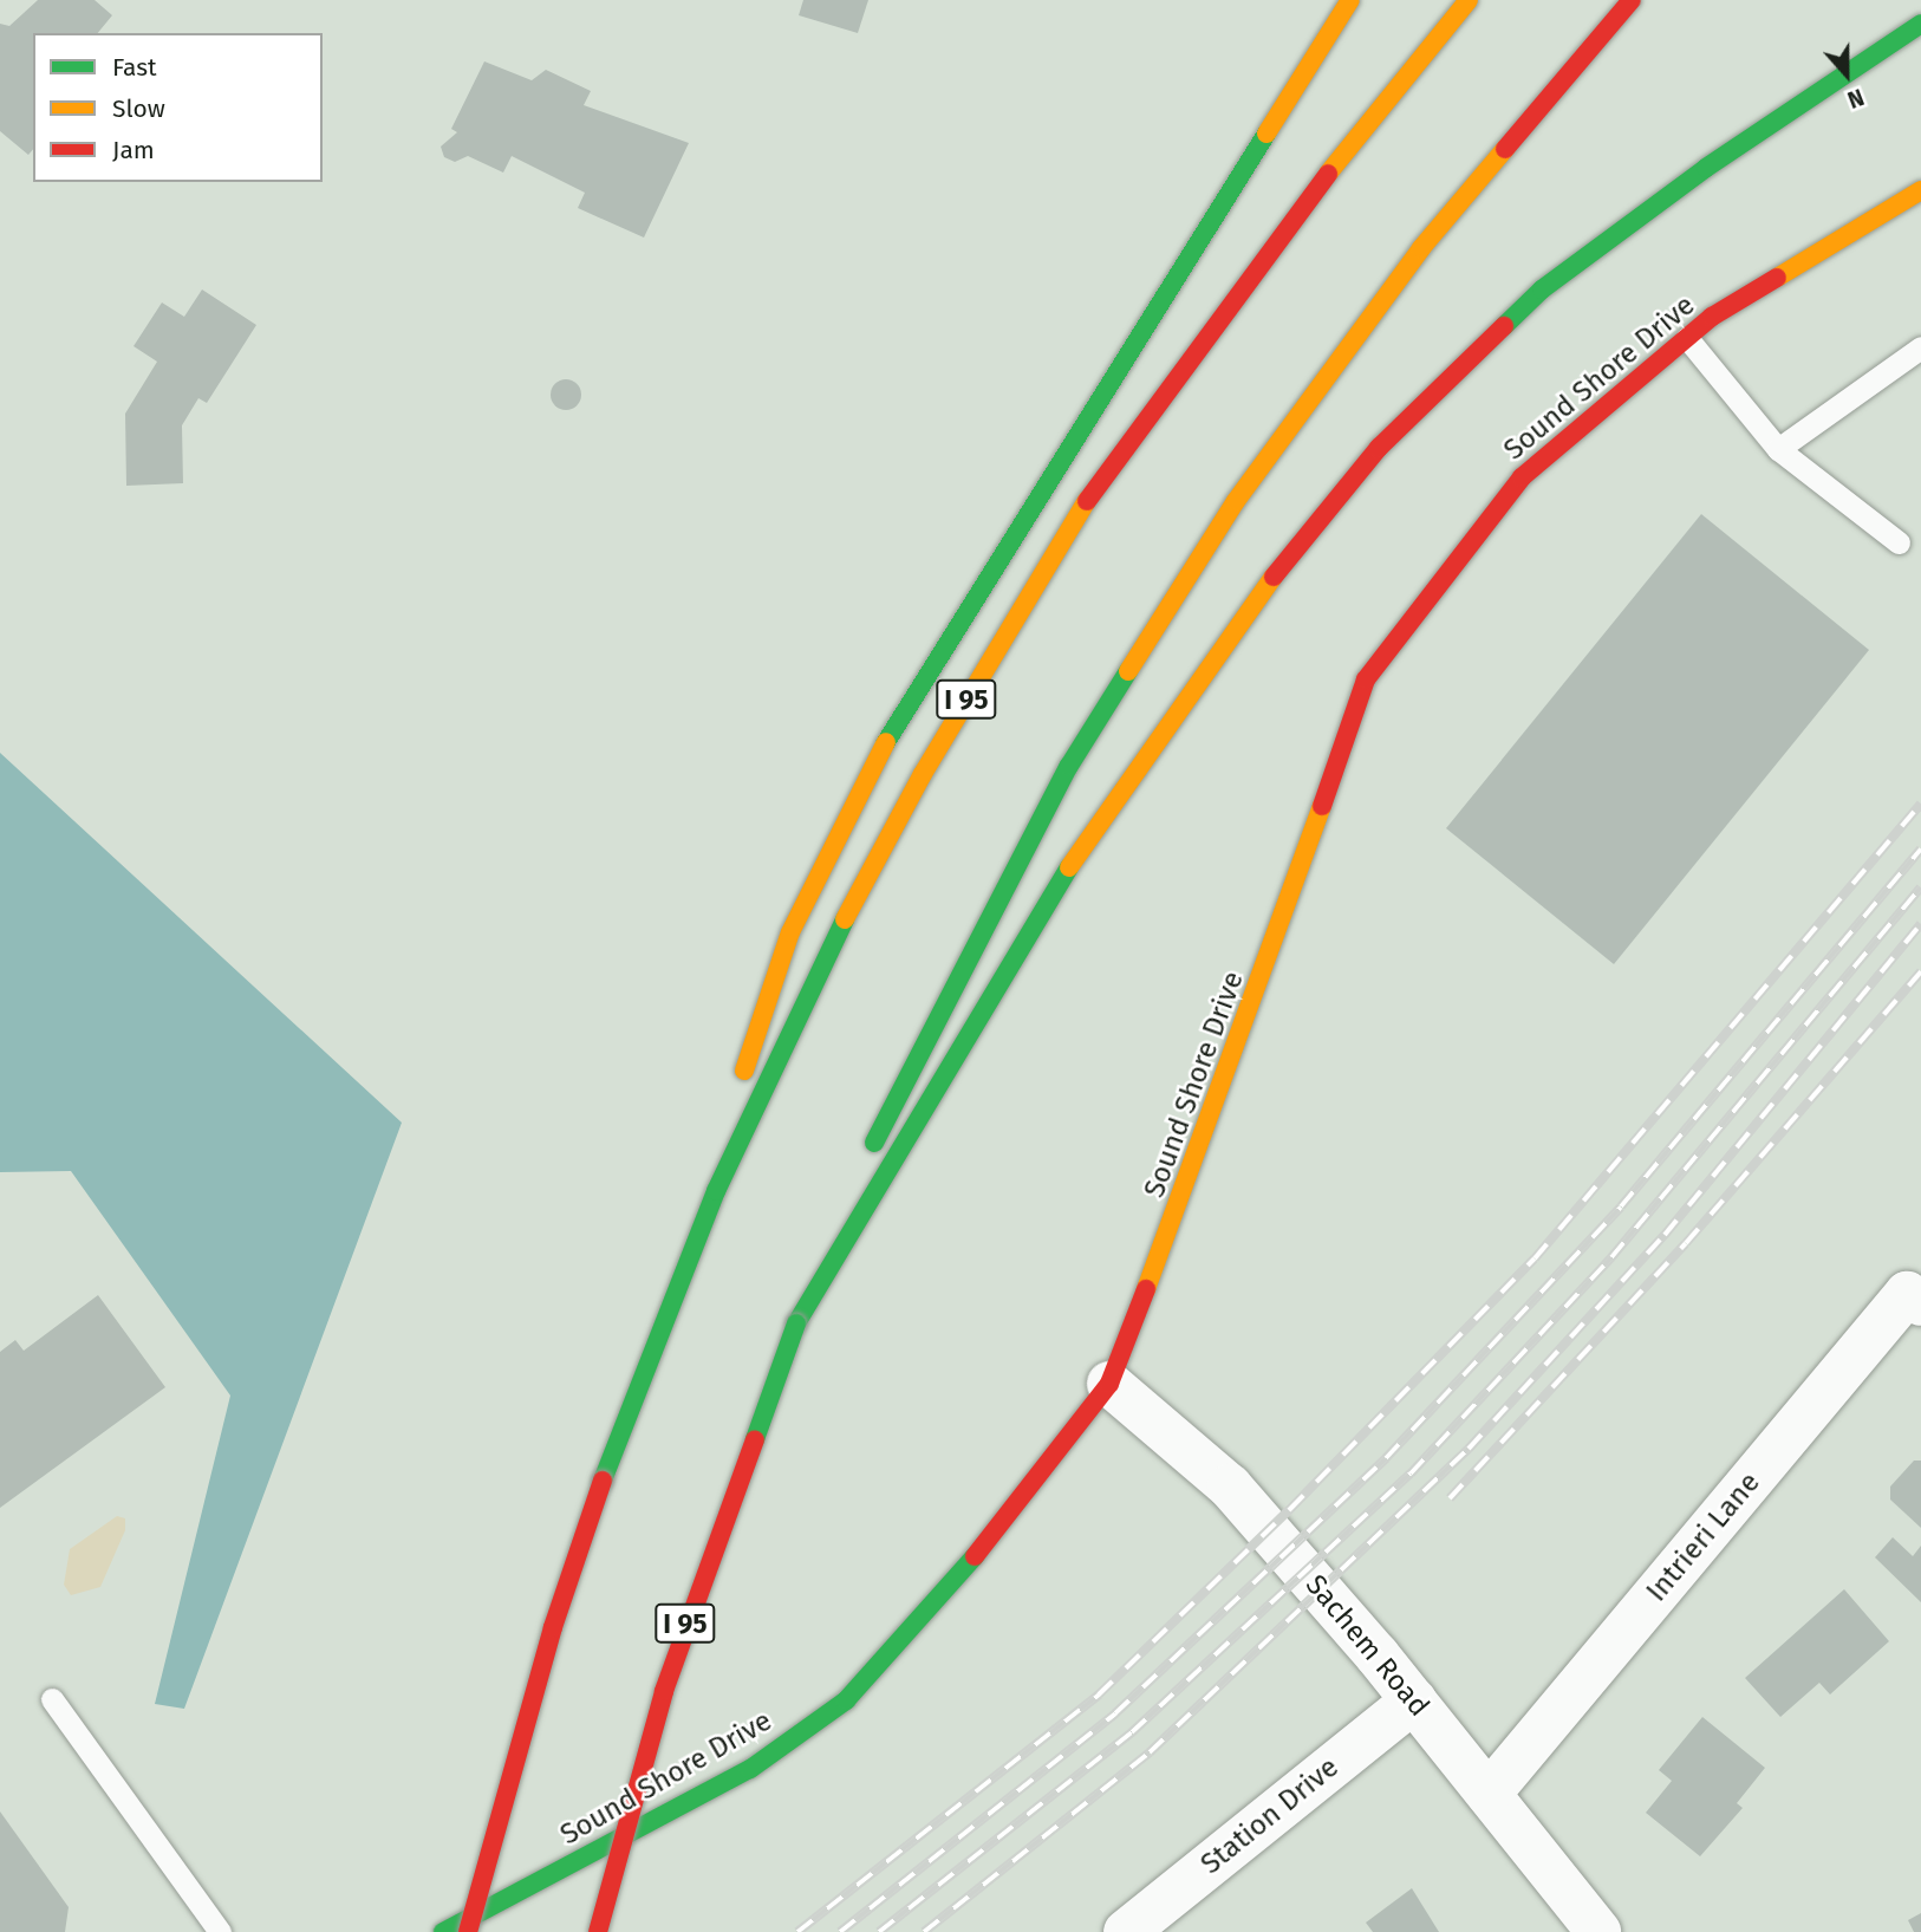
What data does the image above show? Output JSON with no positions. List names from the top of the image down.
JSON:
{
  "streets": {
    "main road": ["Sound Shore Drive", "I 95"],
    "street": ["Intrieri Lane", "Sachem Road", "Station Drive"]
  },
  "crossings": [
    ["Sound Shore Drive", "Sachem Road"],
    ["Intrieri Lane", "Sachem Road"],
    ["Sachem Road", "Station Drive"]
  ],
  "legend": ["Fast", "Slow", "Jam"],
  "north": "bottom"
}
